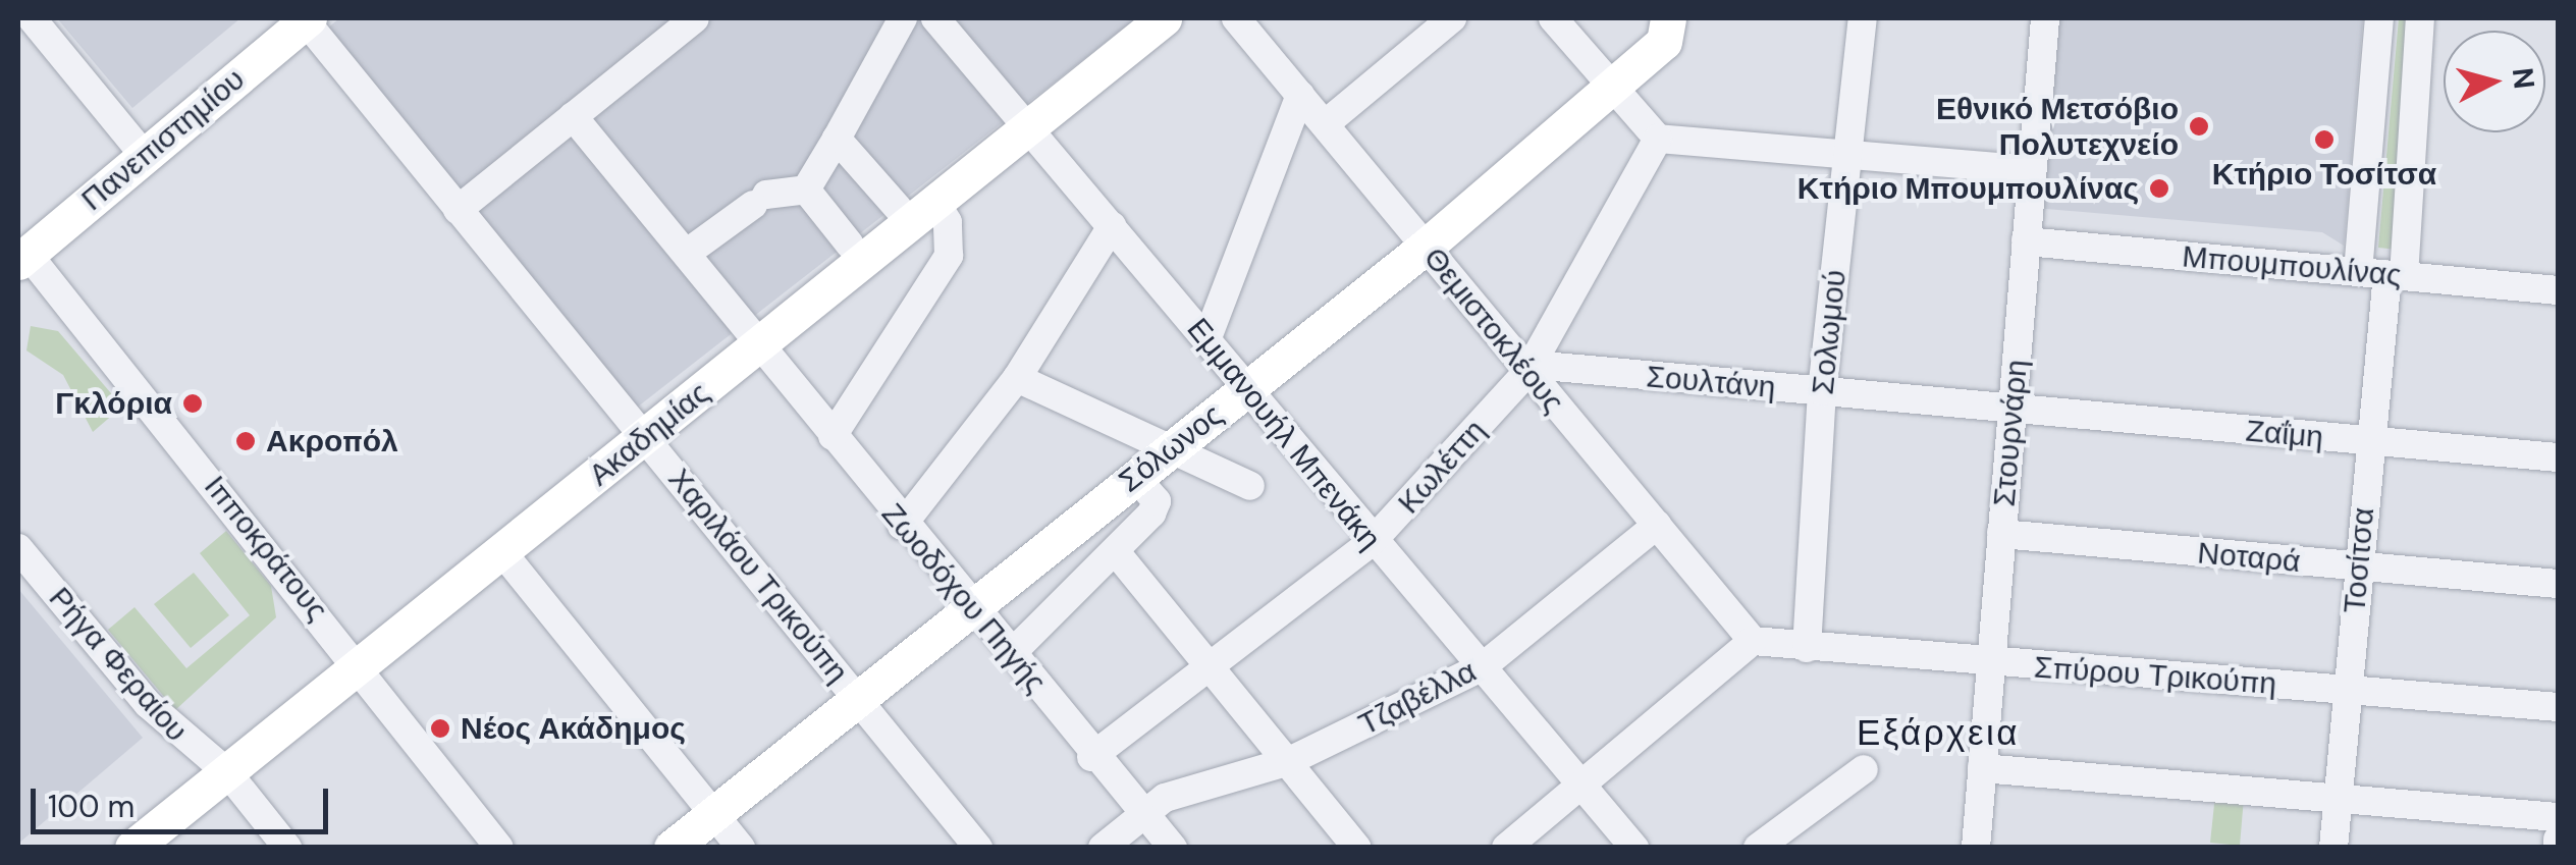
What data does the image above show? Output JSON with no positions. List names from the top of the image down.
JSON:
{
  "streets": {
    "main road": ["Πανεπιστημίου", "Ακαδημίας", "Σόλωνος"],
    "street": [
      "Μπουμπουλίνας",
      "Θεμιστοκλέους",
      "Σολωμού",
      "Σουλτάνη",
      "Στουρνάρη",
      "Εμμανουήλ Μπενάκη",
      "Ζαΐμη",
      "Κωλέττη",
      "Ιπποκράτους",
      "Νοταρά",
      "Τοσίτσα",
      "Χαριλάου Τρικούπη",
      "Ζωοδόχου Πηγής",
      "Ρήγα Φεραίου",
      "Σπύρου Τρικούπη",
      "Τζαβέλλα"
    ]
  },
  "crossings": [
    ["Πανεπιστημίου", "Ιπποκράτους"],
    ["Πανεπιστημίου", "Χαριλάου Τρικούπη"],
    ["Μπουμπουλίνας", "Στουρνάρη"],
    ["Μπουμπουλίνας", "Τοσίτσα"],
    ["Θεμιστοκλέους", "Σουλτάνη"],
    ["Θεμιστοκλέους", "Σόλωνος"],
    ["Θεμιστοκλέους", "Κωλέττη"],
    ["Θεμιστοκλέους", "Σπύρου Τρικούπη"],
    ["Θεμιστοκλέους", "Τζαβέλλα"],
    ["Σολωμού", "Σουλτάνη"],
    ["Σολωμού", "Σπύρου Τρικούπη"],
    ["Σουλτάνη", "Στουρνάρη"],
    ["Σουλτάνη", "Ζαΐμη"],
    ["Σουλτάνη", "Κωλέττη"],
    ["Στουρνάρη", "Ζαΐμη"],
    ["Στουρνάρη", "Νοταρά"],
    ["Στουρνάρη", "Σπύρου Τρικούπη"],
    ["Ακαδημίας", "Εμμανουήλ Μπενάκη"],
    ["Ακαδημίας", "Ιπποκράτους"],
    ["Ακαδημίας", "Χαριλάου Τρικούπη"],
    ["Ακαδημίας", "Ζωοδόχου Πηγής"],
    ["Ακαδημίας", "Ρήγα Φεραίου"],
    ["Εμμανουήλ Μπενάκη", "Σόλωνος"],
    ["Εμμανουήλ Μπενάκη", "Κωλέττη"],
    ["Εμμανουήλ Μπενάκη", "Τζαβέλλα"],
    ["Ζαΐμη", "Τοσίτσα"],
    ["Σόλωνος", "Χαριλάου Τρικούπη"],
    ["Σόλωνος", "Ζωοδόχου Πηγής"],
    ["Κωλέττη", "Ζωοδόχου Πηγής"],
    ["Νοταρά", "Τοσίτσα"],
    ["Τοσίτσα", "Σπύρου Τρικούπη"],
    ["Ζωοδόχου Πηγής", "Τζαβέλλα"]
  ],
  "districts": ["Εξάρχεια"],
  "places": [
    "Εθνικό Μετσόβιο Πολυτεχνείο",
    "Κτήριο Τοσίτσα",
    "Κτήριο Μπουμπουλίνας",
    "Γκλόρια",
    "Ακροπόλ",
    "Νέος Ακάδημος"
  ],
  "scale_bar": "100 m",
  "north": "right"
}
